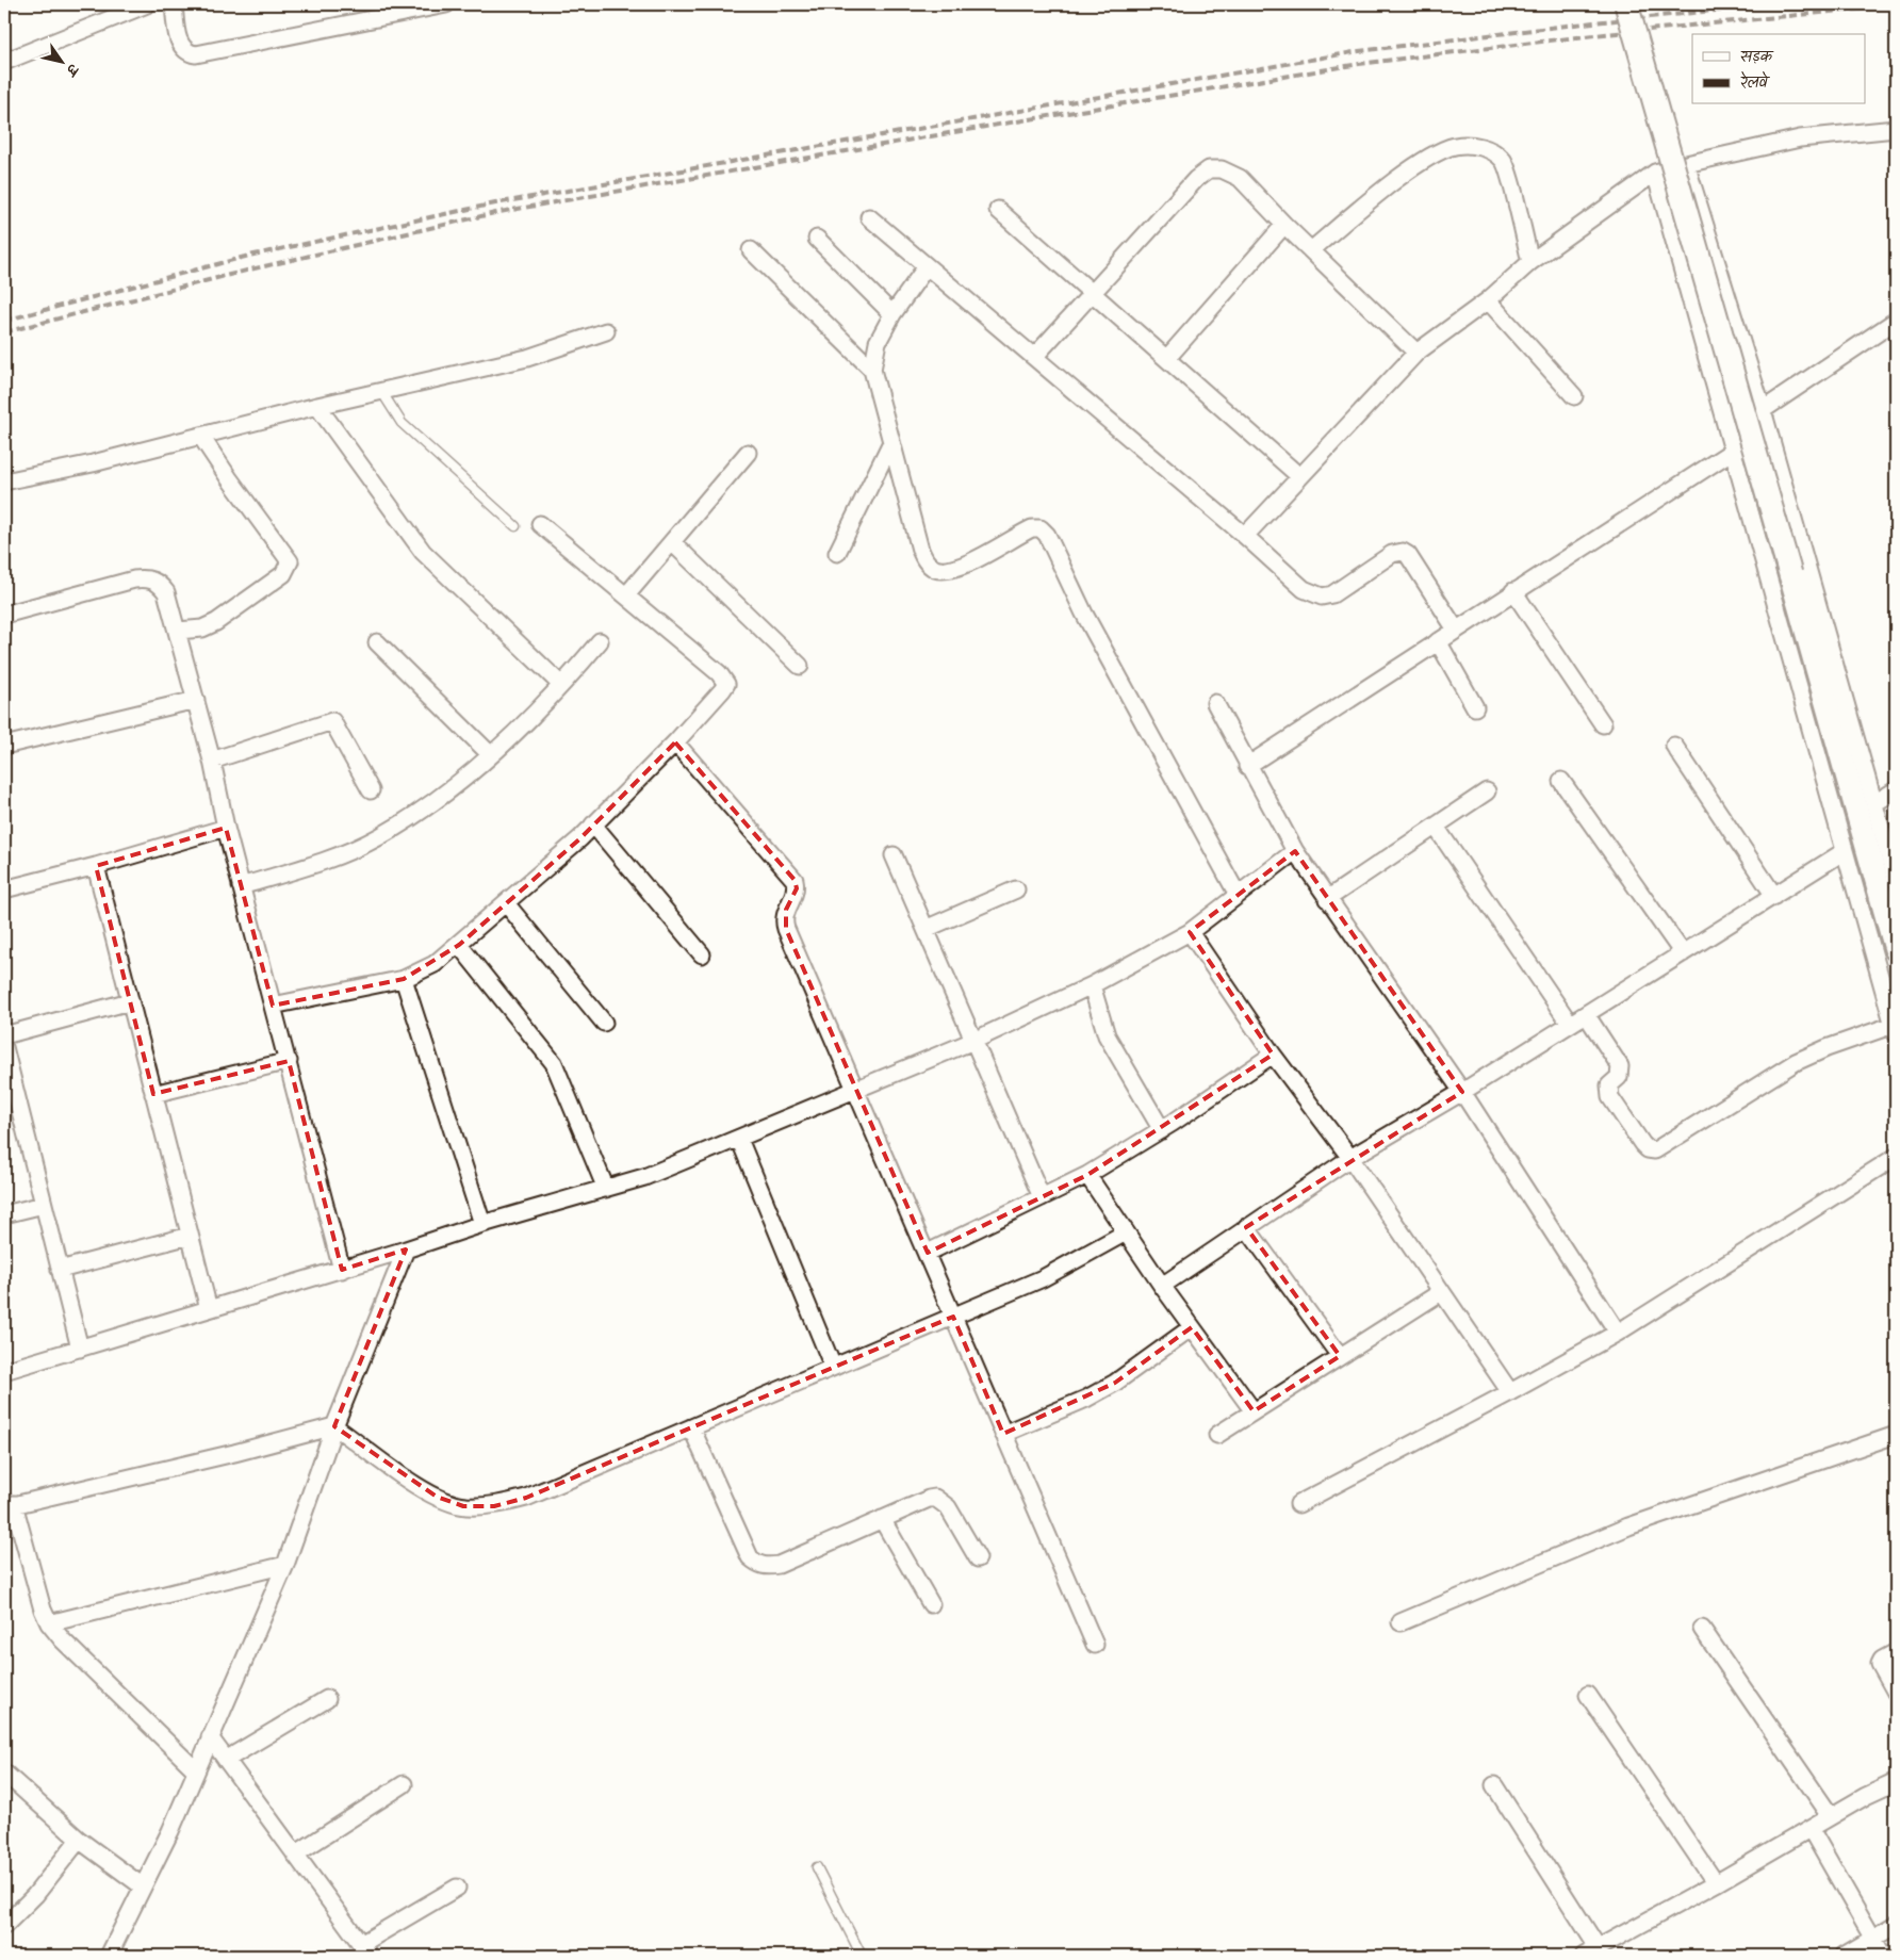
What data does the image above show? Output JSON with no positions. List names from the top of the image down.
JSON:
{
  "legend": ["सड़क", "रेलवे"],
  "north": "bottom right"
}
